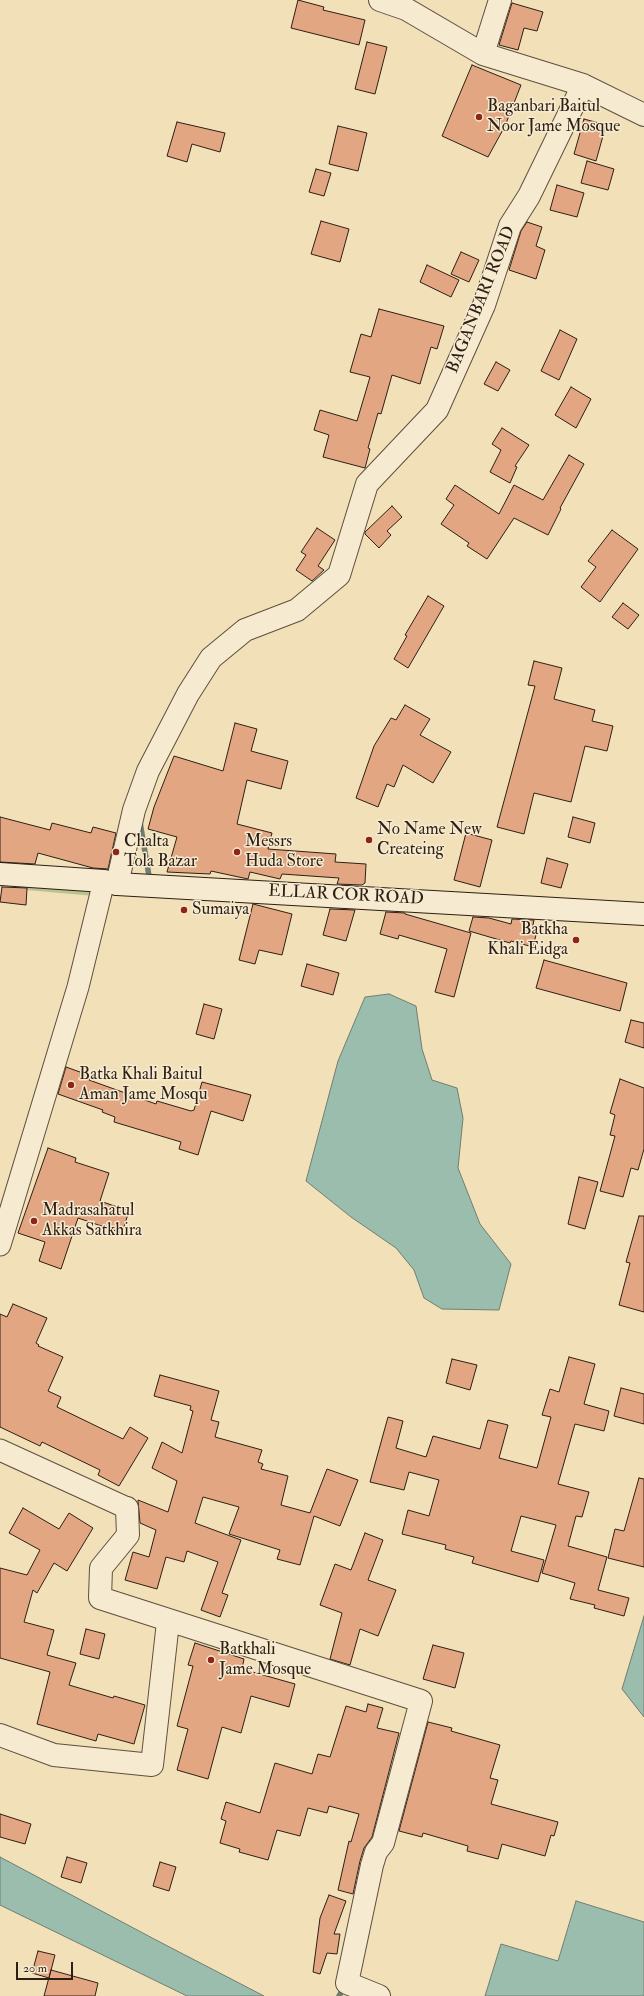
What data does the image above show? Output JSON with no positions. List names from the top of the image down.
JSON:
{
  "streets": {
    "street": ["BAGANBARI ROAD", "ELLAR COR ROAD"]
  },
  "crossings": [
    ["BAGANBARI ROAD", "ELLAR COR ROAD"]
  ],
  "places": [
    "Baganbari Baitul Noor Jame Mosque",
    "No Name New Createing",
    "Chalta Tola Bazar",
    "Messrs Huda Store",
    "Sumaiya",
    "Batkha Khali Eidga",
    "Batka Khali Baitul Aman Jame Mosqu",
    "Madrasahatul Akkas Satkhira",
    "Batkhali Jame Mosque"
  ],
  "scale_bar": "20 m"
}
